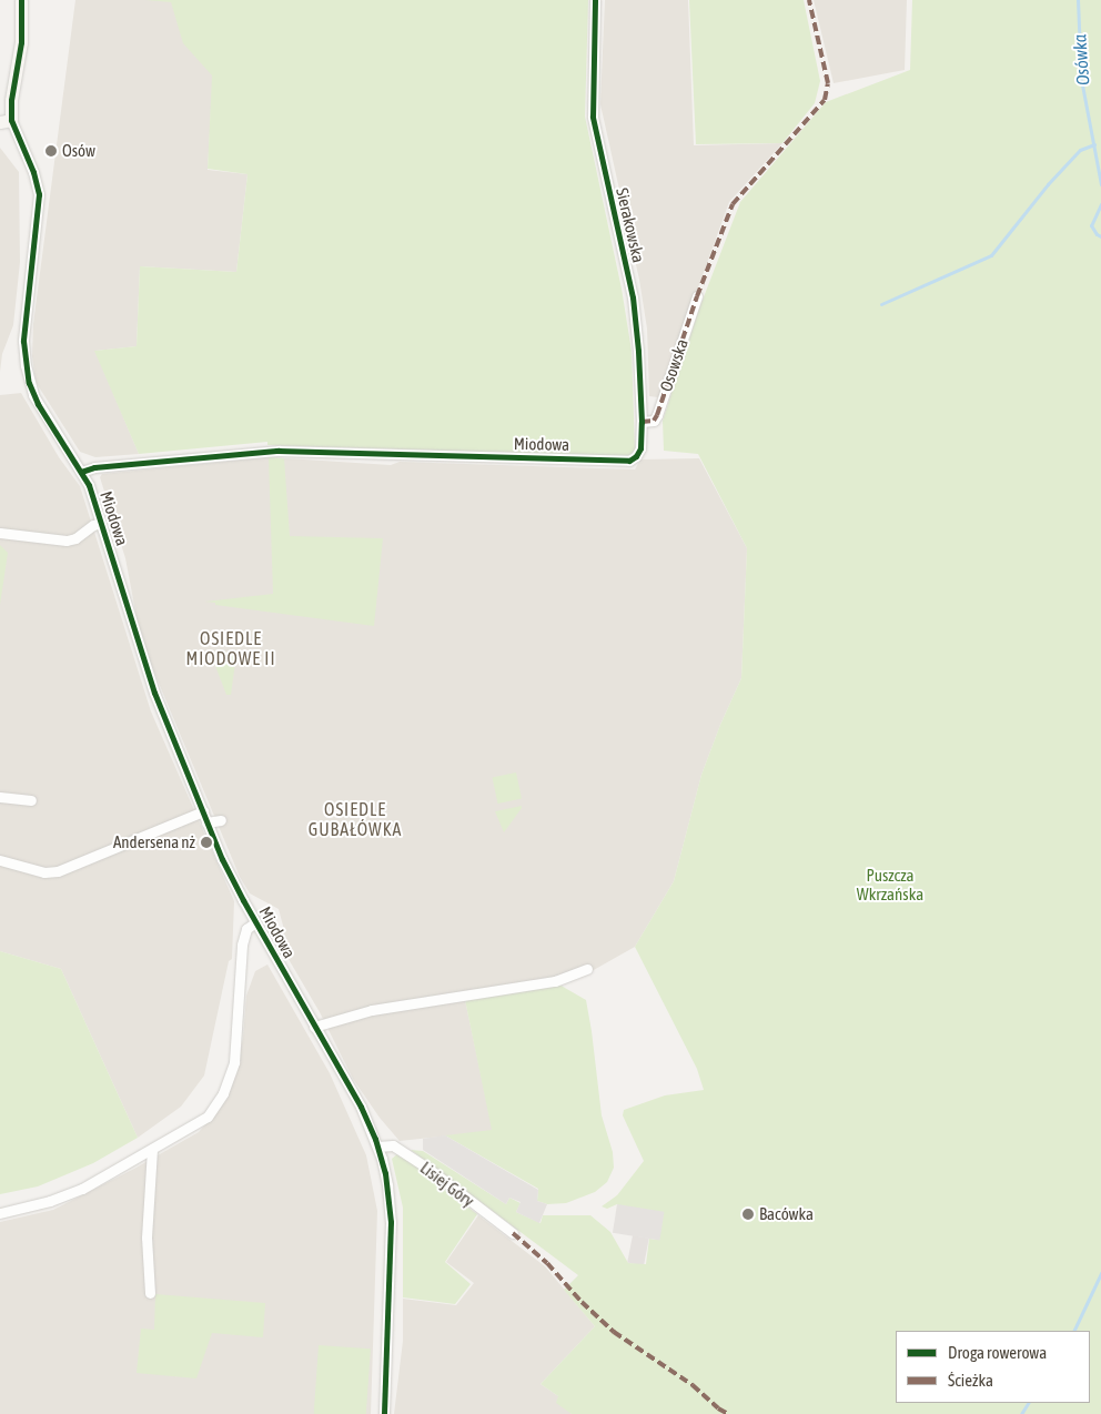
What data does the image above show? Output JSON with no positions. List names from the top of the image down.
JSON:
{
  "streets": {
    "street": [
      "Sierakowska",
      "Osowska",
      "Miodowa",
      "Lisiej Góry"
    ]
  },
  "crossings": [
    ["Sierakowska", "Osowska"],
    ["Sierakowska", "Miodowa"],
    ["Miodowa", "Lisiej Góry"]
  ],
  "districts": ["OSIEDLE MIODOWE II", "OSIEDLE GUBAŁÓWKA"],
  "water": ["Osówka"],
  "parks": ["Puszcza Wkrzańska"],
  "places": ["Osów", "Andersena nż", "Bacówka"],
  "legend": ["Droga rowerowa", "Ścieżka"]
}
